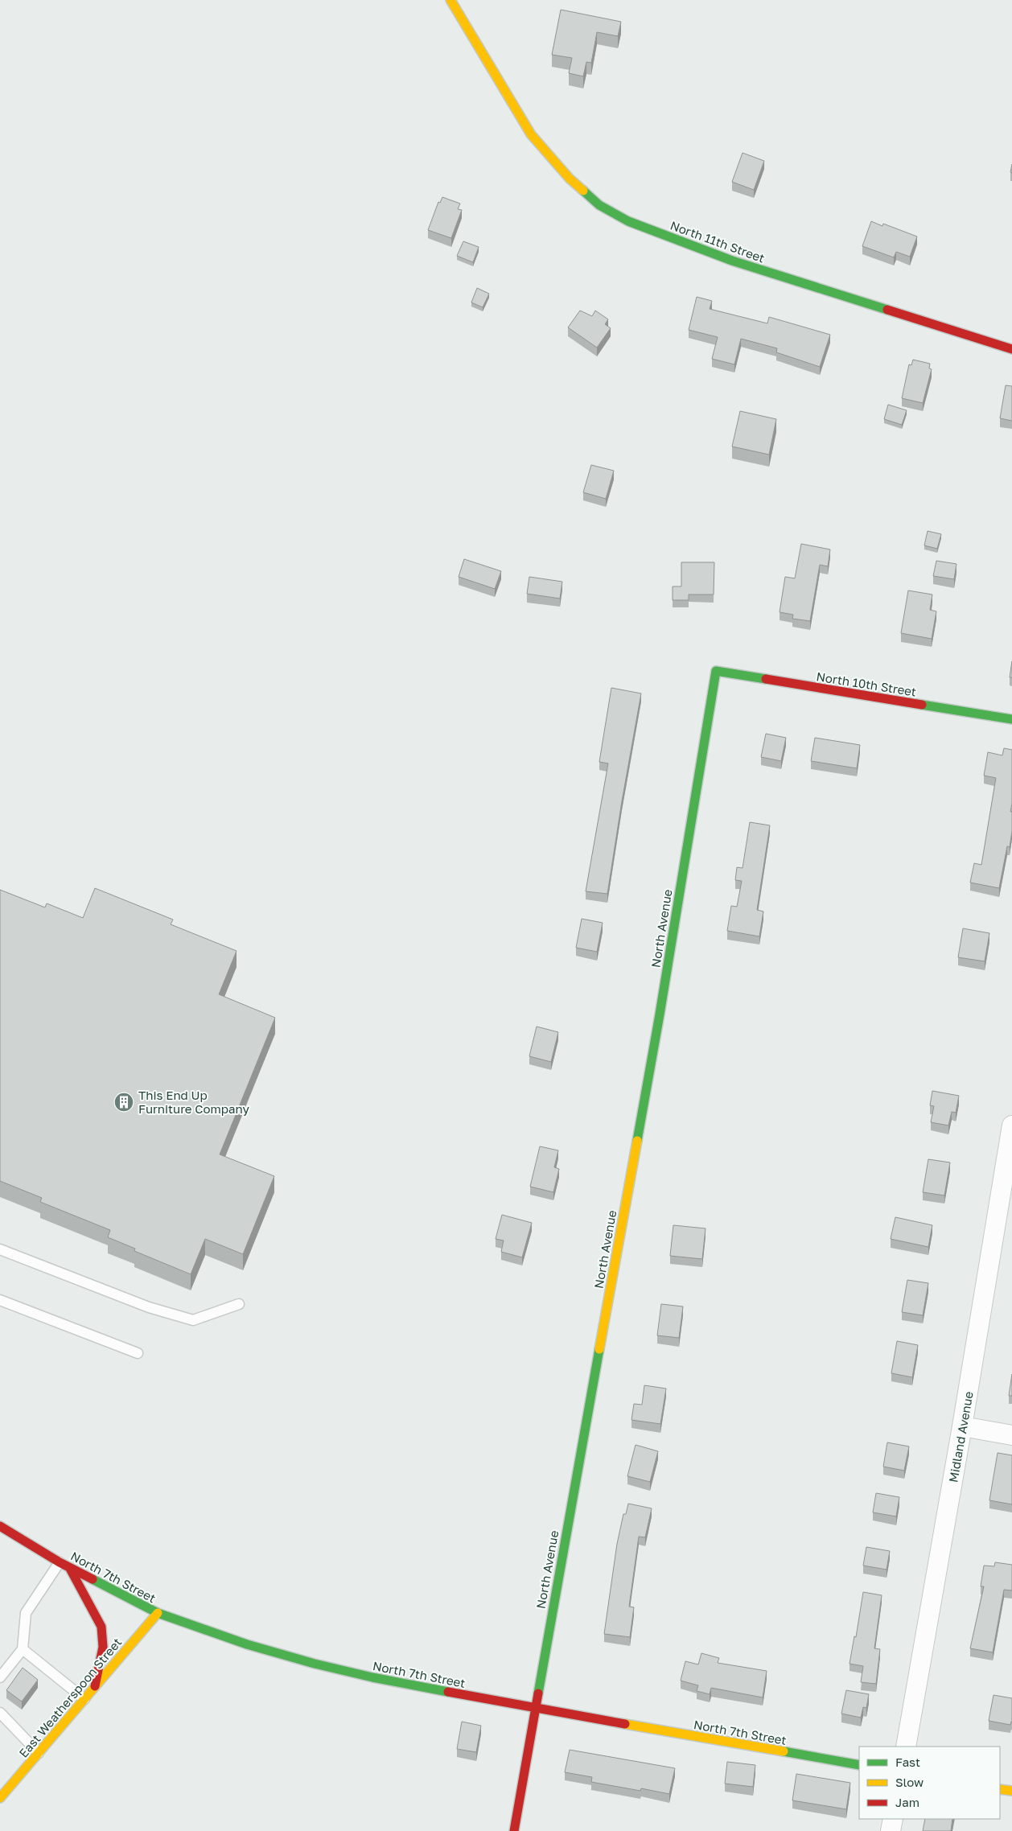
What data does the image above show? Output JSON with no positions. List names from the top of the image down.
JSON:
{
  "streets": {
    "street": [
      "North 11th Street",
      "North 10th Street",
      "North Avenue",
      "Midland Avenue",
      "North 7th Street",
      "East Weatherspoon Street"
    ]
  },
  "crossings": [
    ["North 10th Street", "North Avenue"],
    ["North Avenue", "North 7th Street"],
    ["North 7th Street", "East Weatherspoon Street"]
  ],
  "places": {
    "building": ["This End Up Furniture Company"]
  },
  "legend": ["Fast", "Slow", "Jam"]
}
